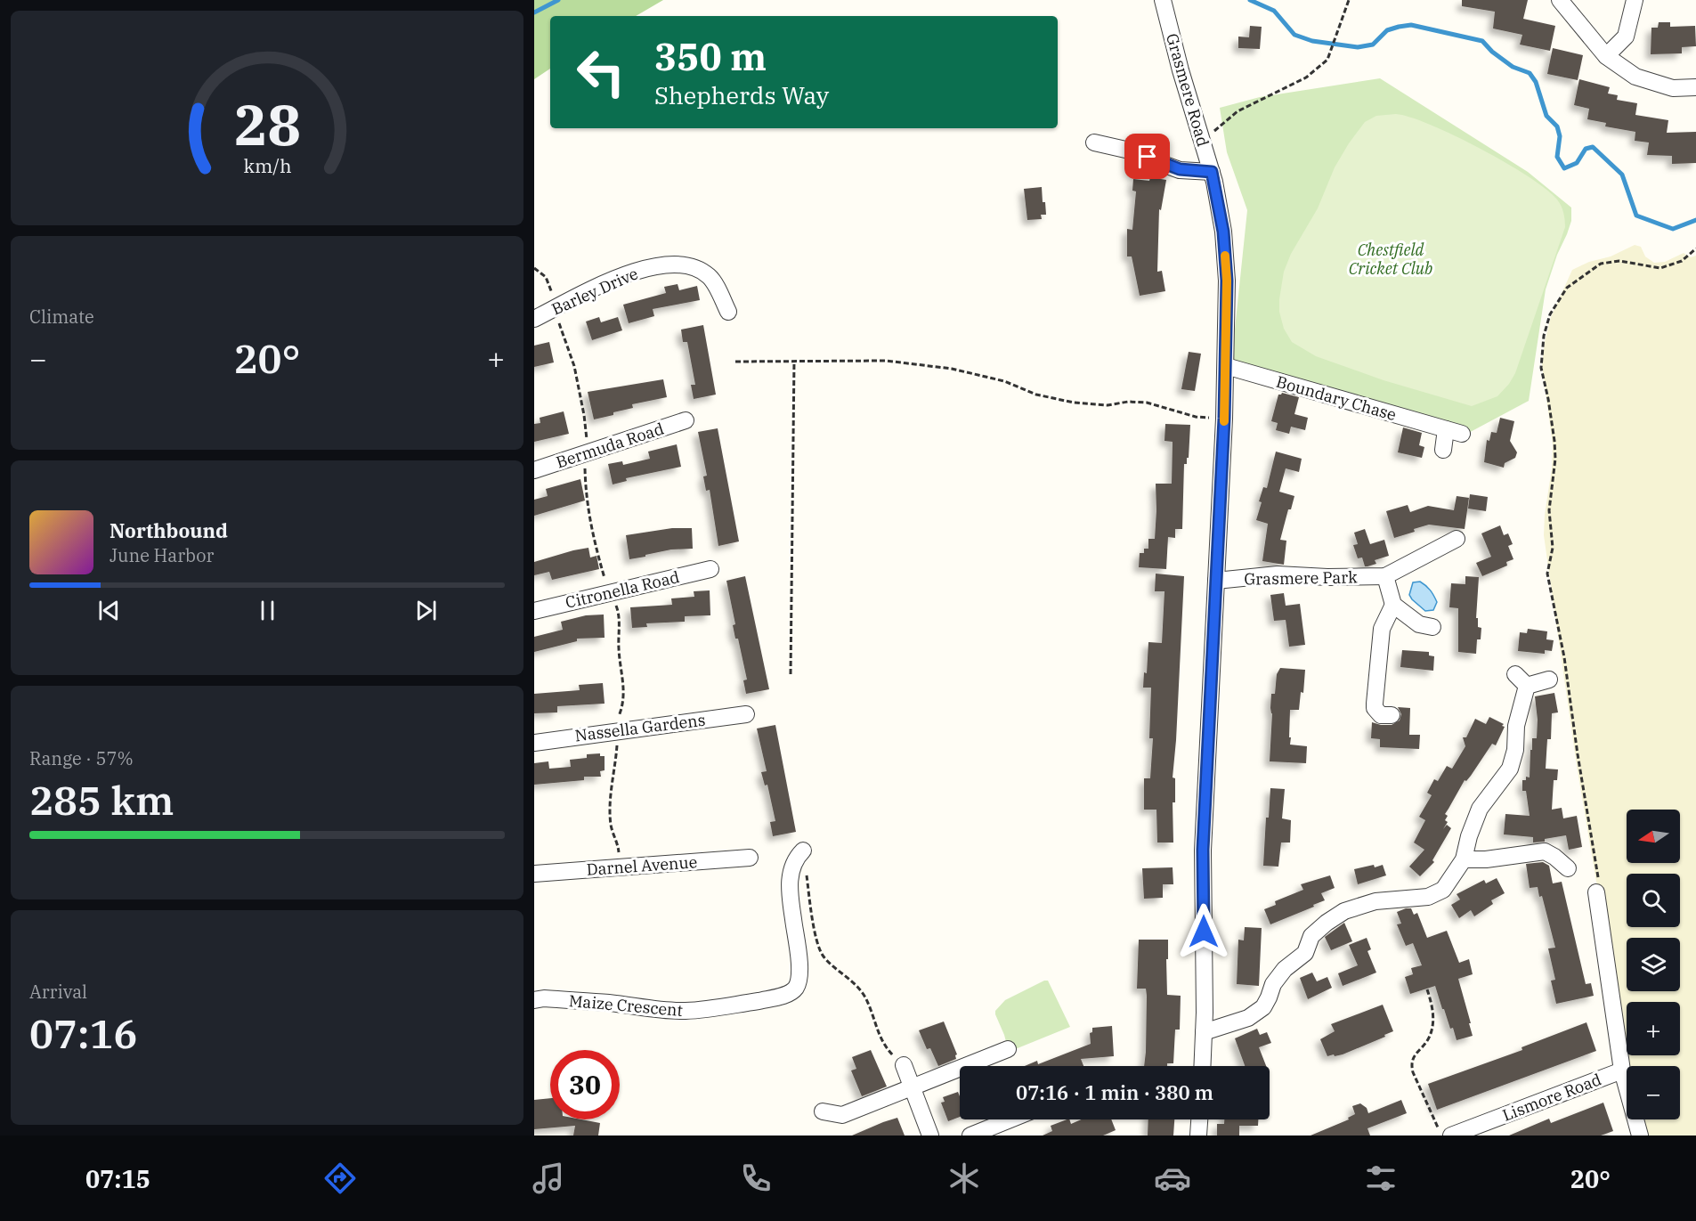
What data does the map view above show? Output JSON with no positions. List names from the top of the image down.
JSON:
{
  "streets": {
    "street": [
      "Grasmere Road",
      "Barley Drive",
      "Boundary Chase",
      "Bermuda Road",
      "Grasmere Park",
      "Citronella Road",
      "Nassella Gardens",
      "Darnel Avenue",
      "Maize Crescent",
      "Lismore Road"
    ]
  },
  "crossings": [
    ["Grasmere Road", "Boundary Chase"],
    ["Grasmere Road", "Grasmere Park"]
  ],
  "parks": ["Chestfield Cricket Club"],
  "north": "left",
  "page": {
    "turn": ["350 m", "Shepherds Way"],
    "tile": [
      "Climate",
      ["Range · 57%", "285 km"],
      ["Arrival", "07:16"]
    ],
    "heat": ["−", "20°", "+"],
    "song": ["Northbound", "June Harbor"],
    "map_buttons": ["+", "−"],
    "limit": "30",
    "trip": "07:16 · 1 min · 380 m",
    "tabs": ["07:15", "20°"],
    "gauge": ["28", "km/h"]
  }
}
